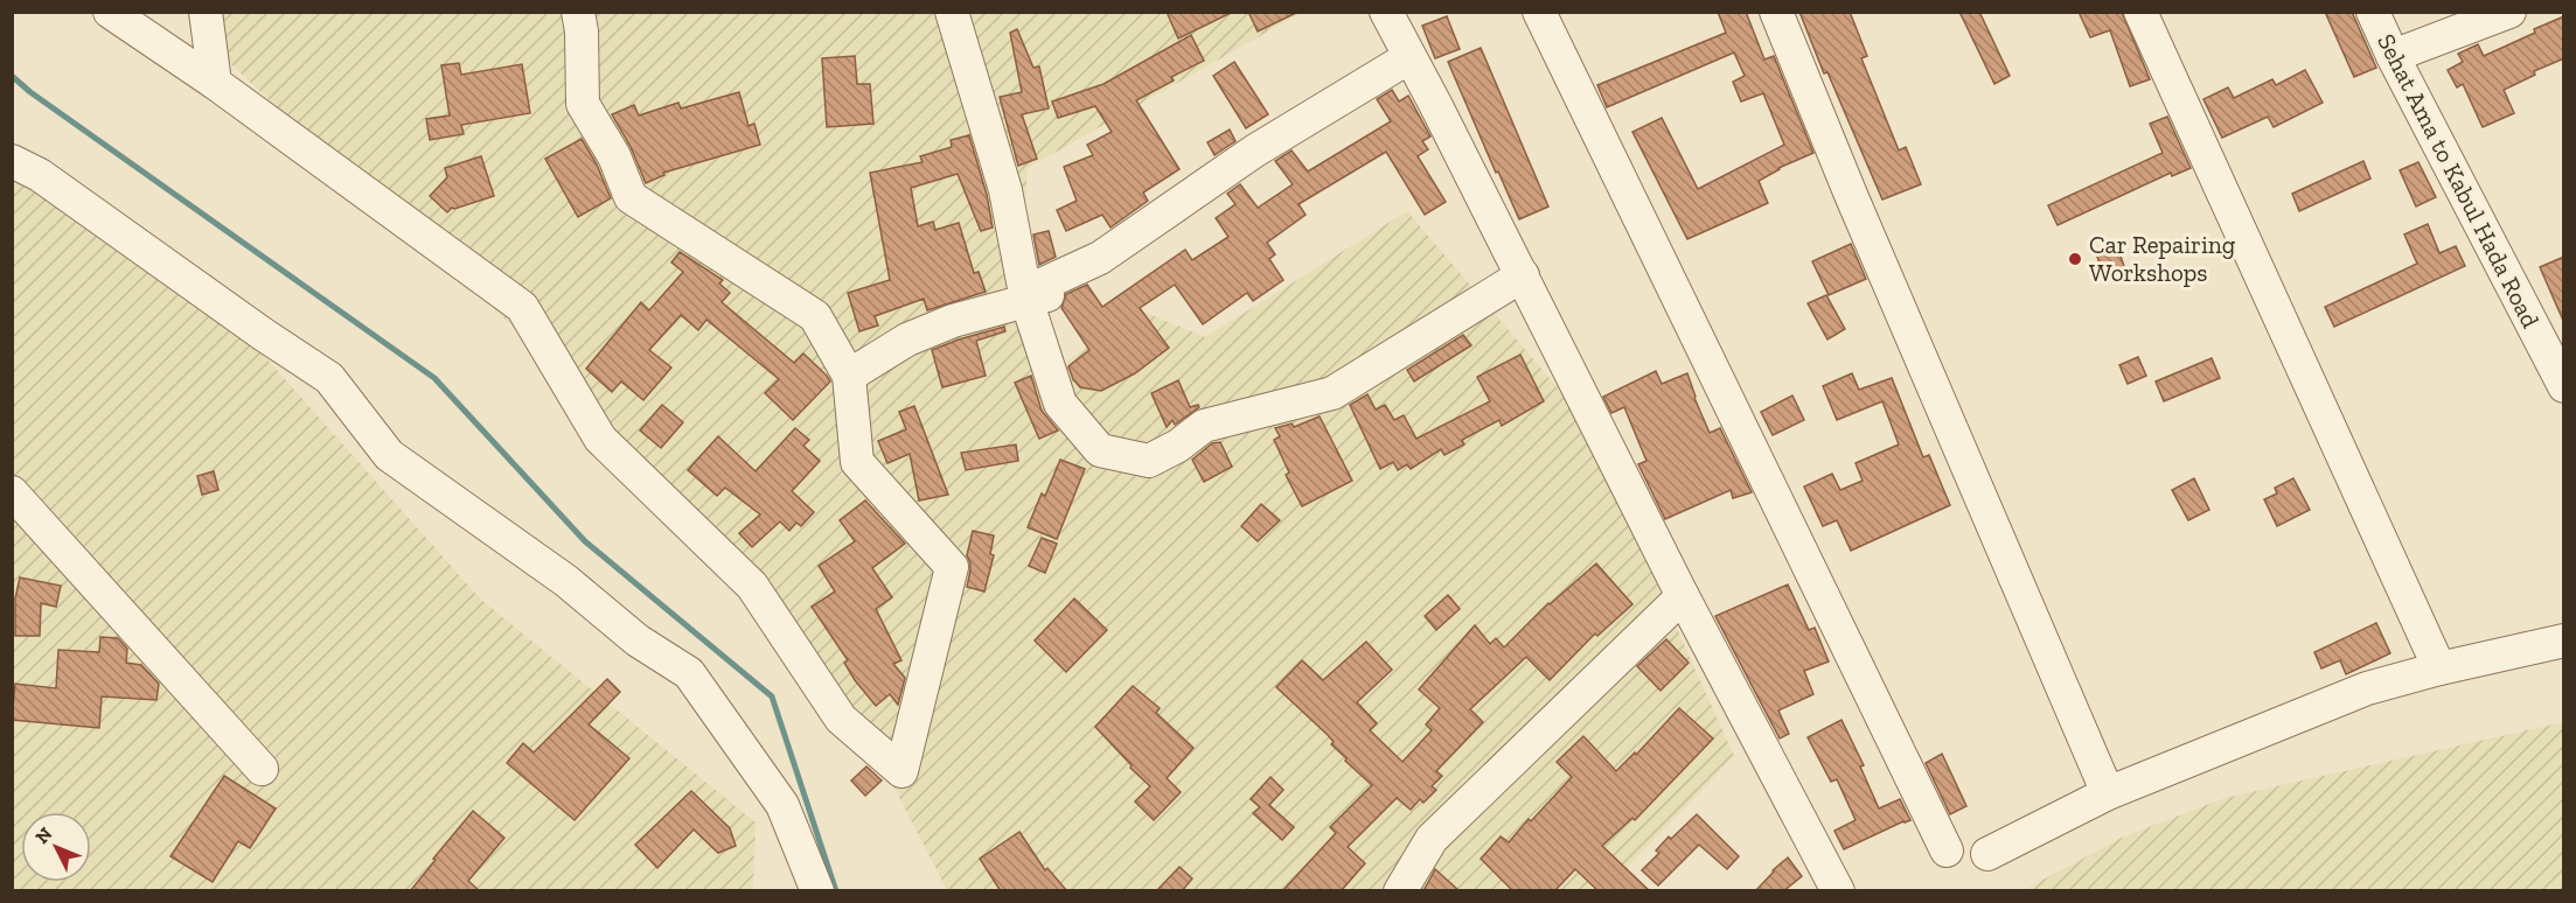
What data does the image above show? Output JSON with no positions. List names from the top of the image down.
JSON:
{
  "streets": {
    "street": ["Sehat Ama to Kabul Hada Road"]
  },
  "places": ["Car Repairing Workshops"],
  "north": "top left"
}
